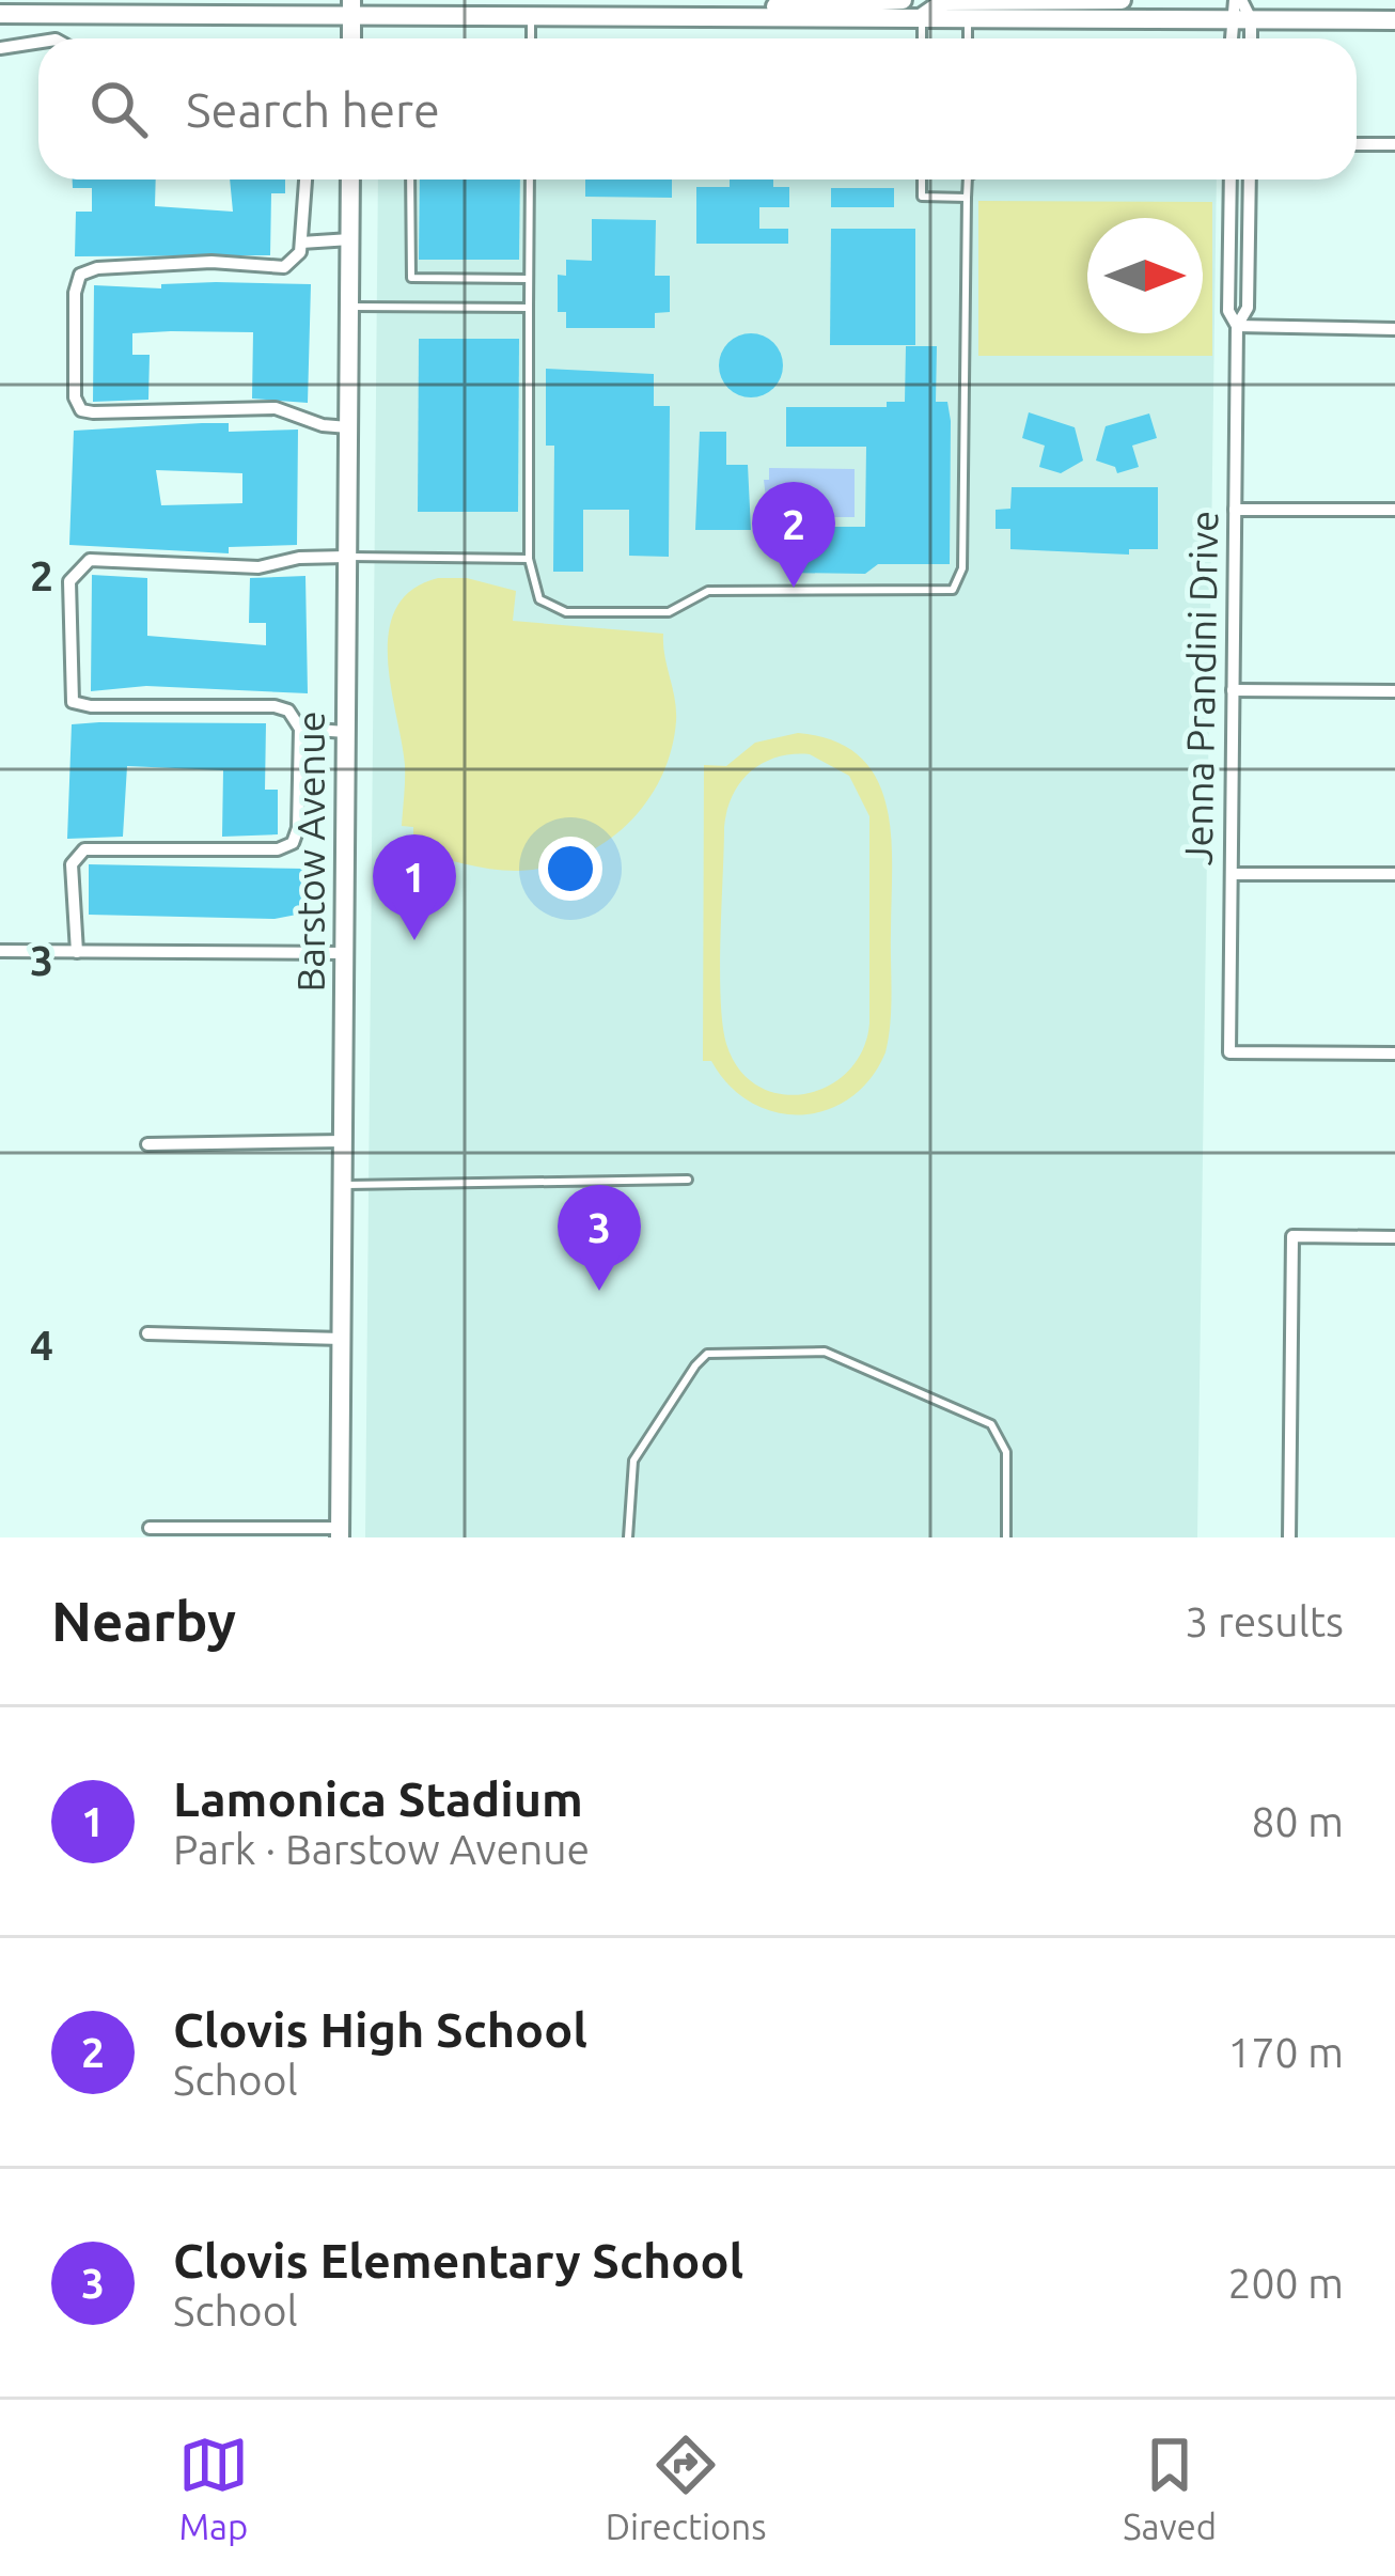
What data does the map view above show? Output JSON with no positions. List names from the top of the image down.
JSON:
{
  "streets": {
    "main road": ["Barstow Avenue"],
    "street": ["Jenna Prandini Drive"]
  },
  "north": "right",
  "page": {
    "search": "Search here",
    "pins": ["2", "1", "3"],
    "heading": ["Nearby", "3 results"],
    "list": [
      {
        "mark": "1",
        "name": "Lamonica Stadium",
        "note": "Park · Barstow Avenue",
        "value": "80 m"
      },
      {
        "mark": "2",
        "name": "Clovis High School",
        "note": "School",
        "value": "170 m"
      },
      {
        "mark": "3",
        "name": "Clovis Elementary School",
        "note": "School",
        "value": "200 m"
      }
    ],
    "nav": ["Map", "Directions", "Saved"]
  },
  "grid": {
    "rows": ["2", "3", "4"]
  }
}
